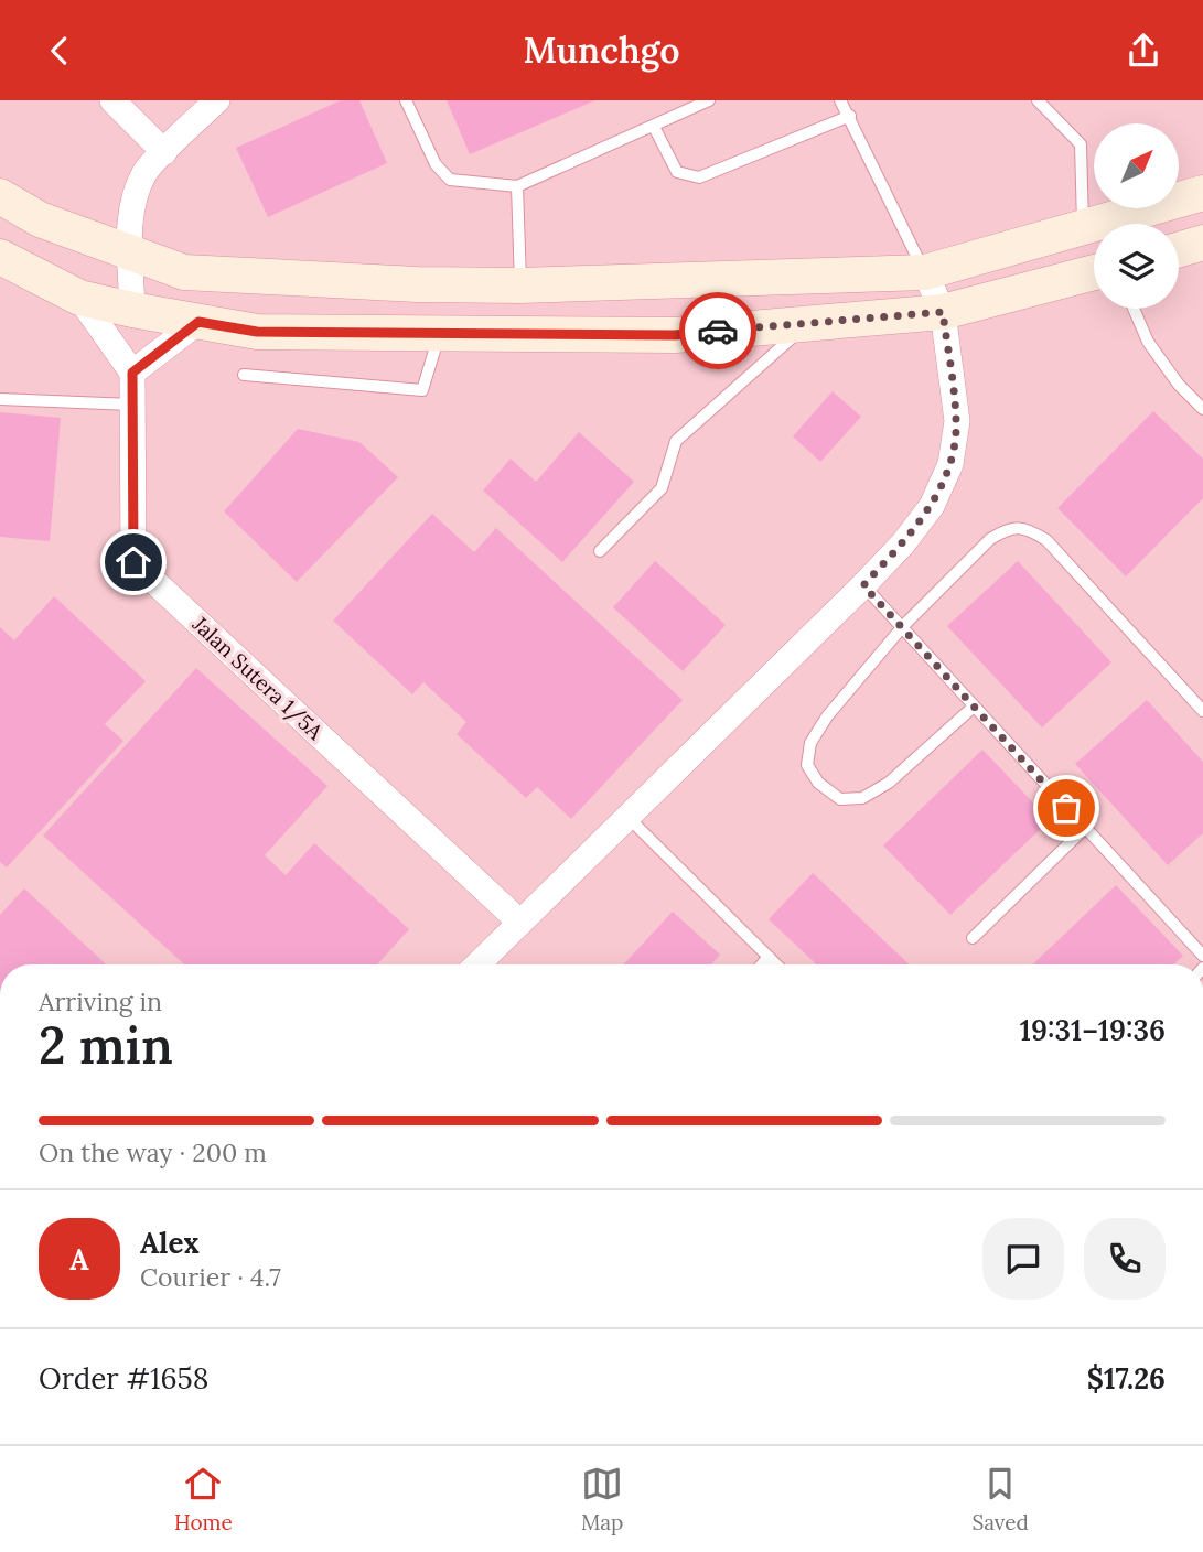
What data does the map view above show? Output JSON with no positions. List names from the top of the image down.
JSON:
{
  "streets": {
    "street": ["Jalan Sutera 1/5A"]
  },
  "north": "top right",
  "page": {
    "header": "Munchgo",
    "heading": ["2 min", "Arriving in", "19:31–19:36"],
    "panel": [
      "Alex",
      "Courier · 4.7",
      "Order #1658",
      "$17.26"
    ],
    "bar": "On the way · 200 m",
    "round": "A",
    "tabs": ["Home", "Map", "Saved"]
  }
}
